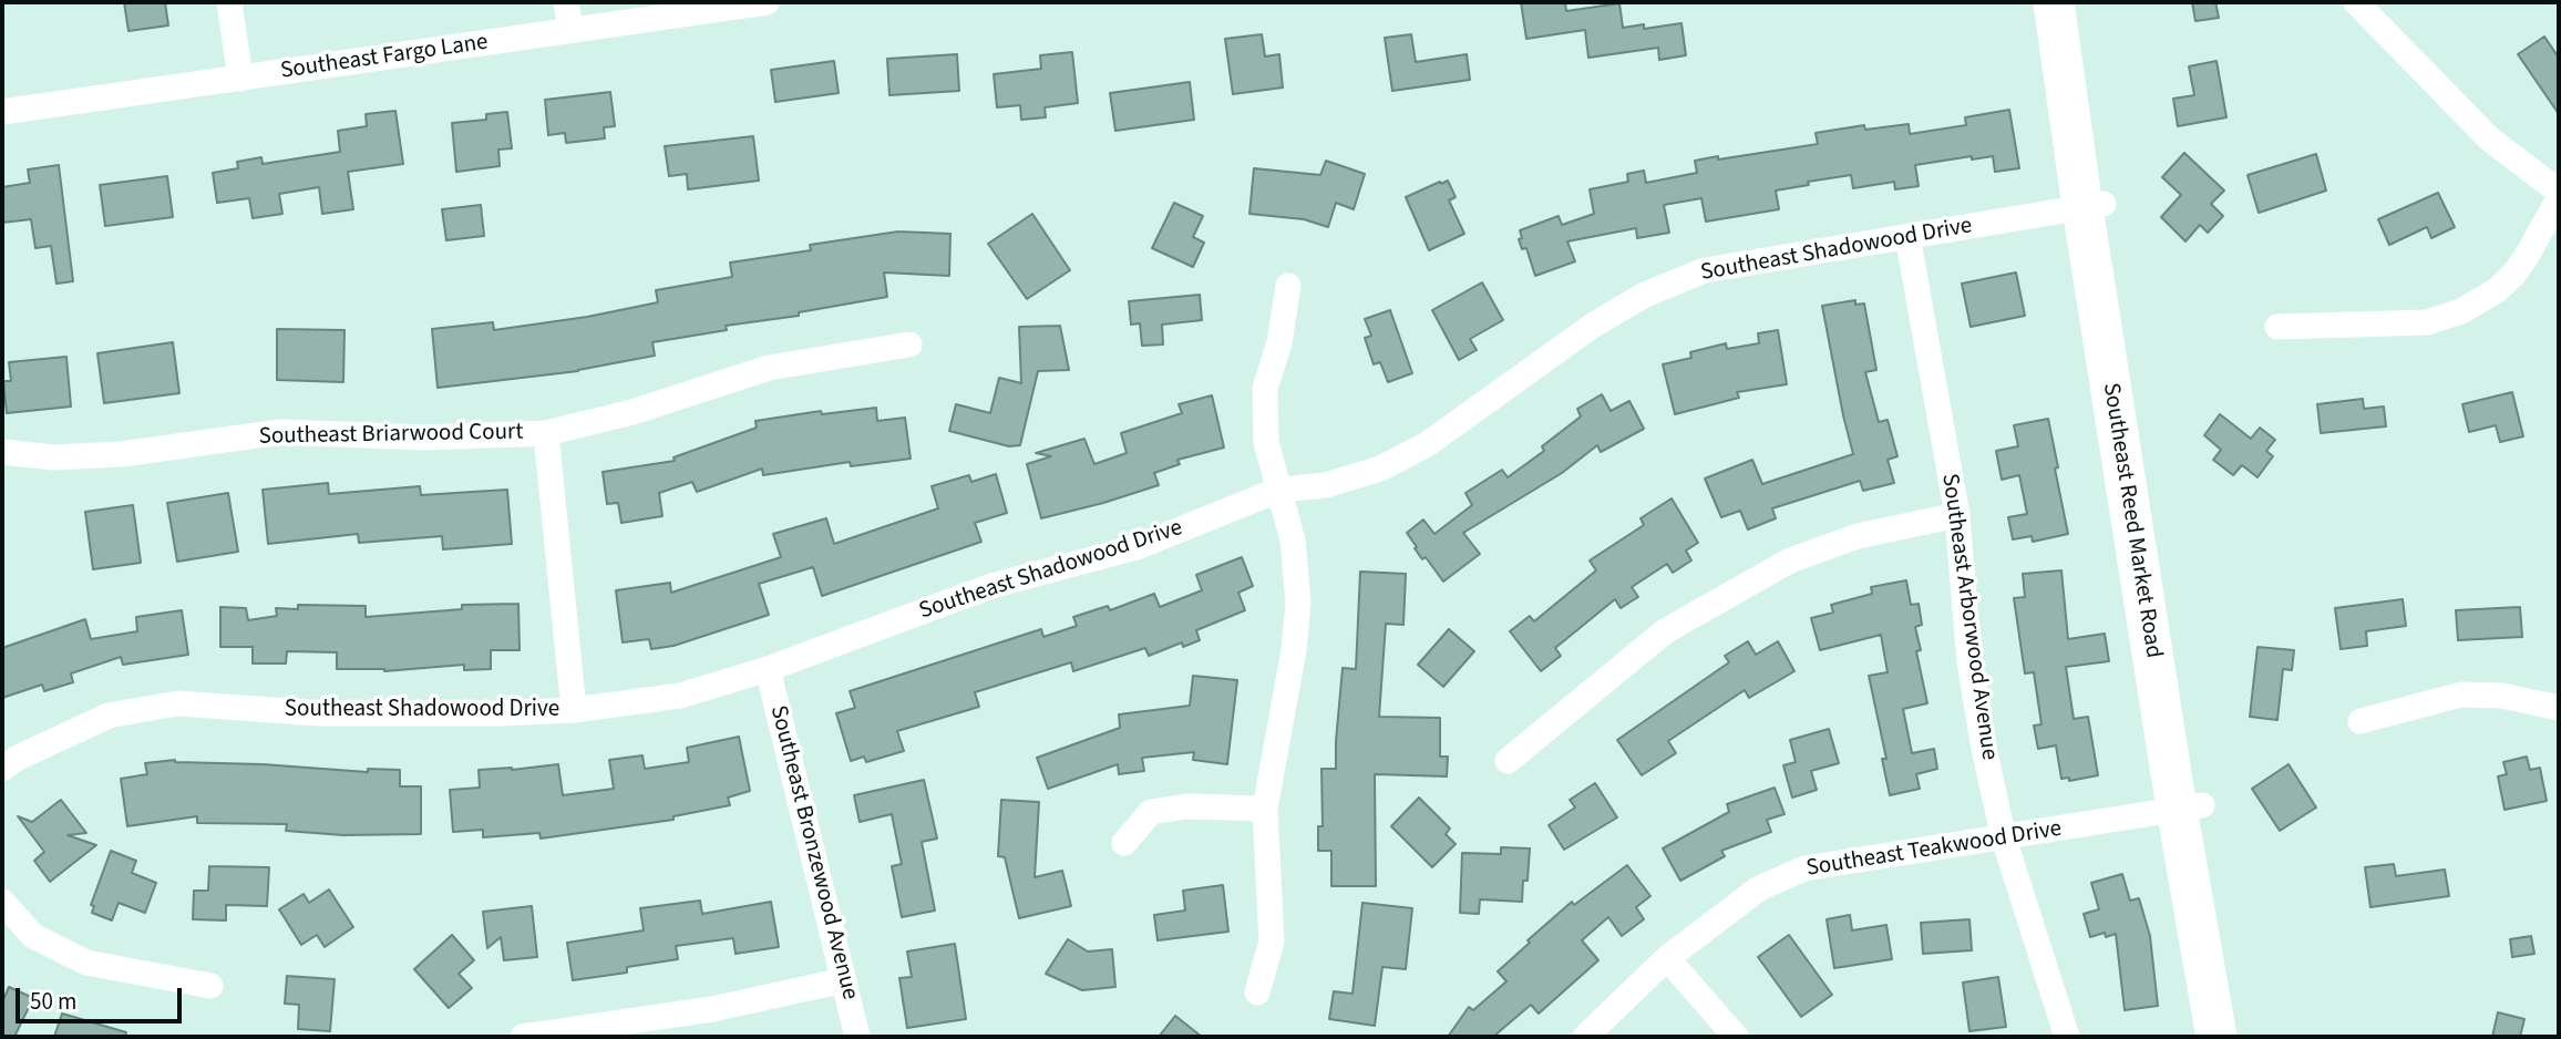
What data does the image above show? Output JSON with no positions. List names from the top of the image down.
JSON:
{
  "streets": {
    "main road": ["Southeast Reed Market Road"],
    "street": [
      "Southeast Fargo Lane",
      "Southeast Shadowood Drive",
      "Southeast Briarwood Court",
      "Southeast Arborwood Avenue",
      "Southeast Teakwood Drive",
      "Southeast Bronzewood Avenue"
    ]
  },
  "crossings": [
    ["Southeast Shadowood Drive", "Southeast Reed Market Road"],
    ["Southeast Shadowood Drive", "Southeast Arborwood Avenue"],
    ["Southeast Shadowood Drive", "Southeast Bronzewood Avenue"],
    ["Southeast Reed Market Road", "Southeast Teakwood Drive"],
    ["Southeast Arborwood Avenue", "Southeast Teakwood Drive"]
  ],
  "scale_bar": "50 m"
}
